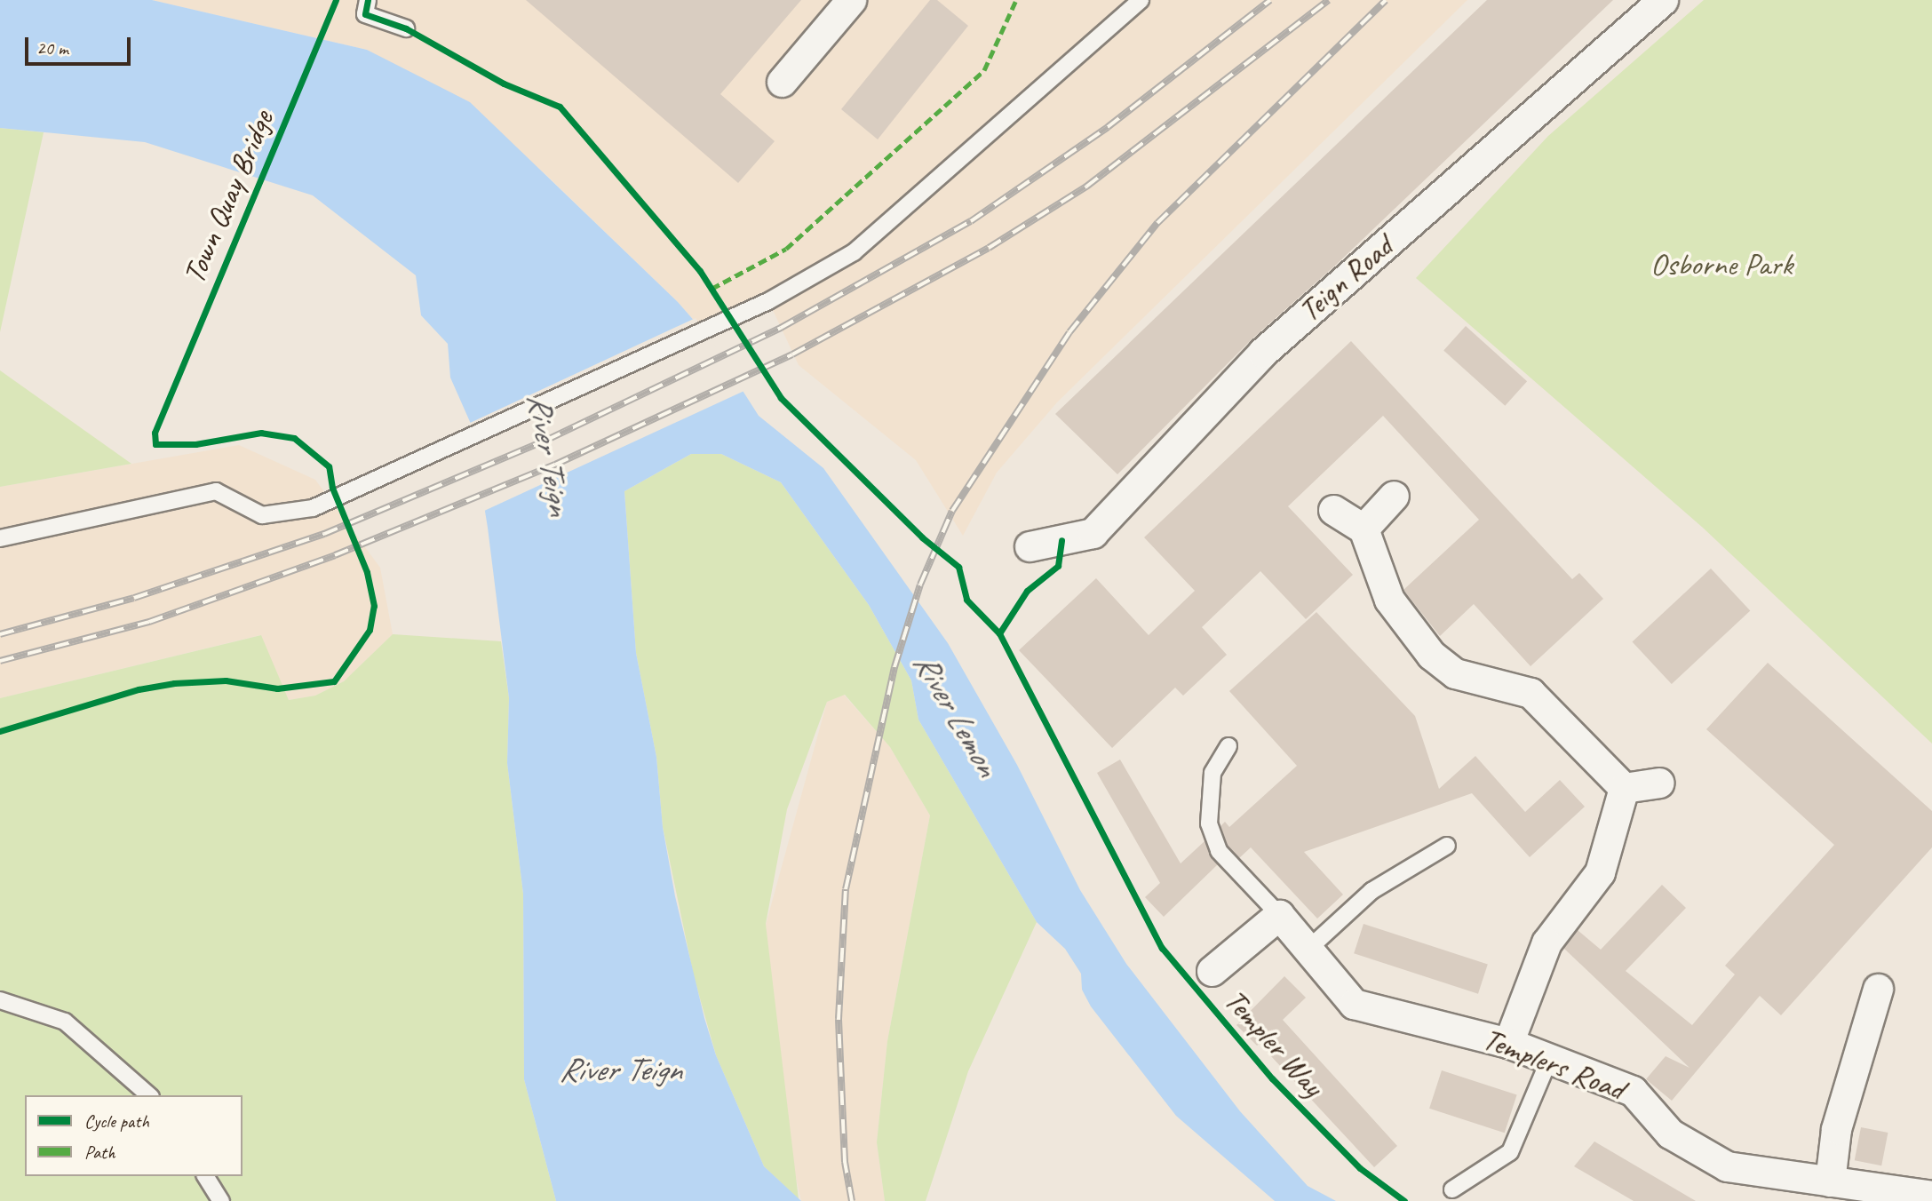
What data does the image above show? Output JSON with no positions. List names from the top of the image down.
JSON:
{
  "streets": {
    "street": ["Teign Road", "Templers Road"],
    "cycle path": ["Town Quay Bridge", "Templer Way"]
  },
  "water": ["River Teign", "River Lemon"],
  "parks": ["Osborne Park"],
  "legend": ["Cycle path", "Path"],
  "scale_bar": "20 m"
}
